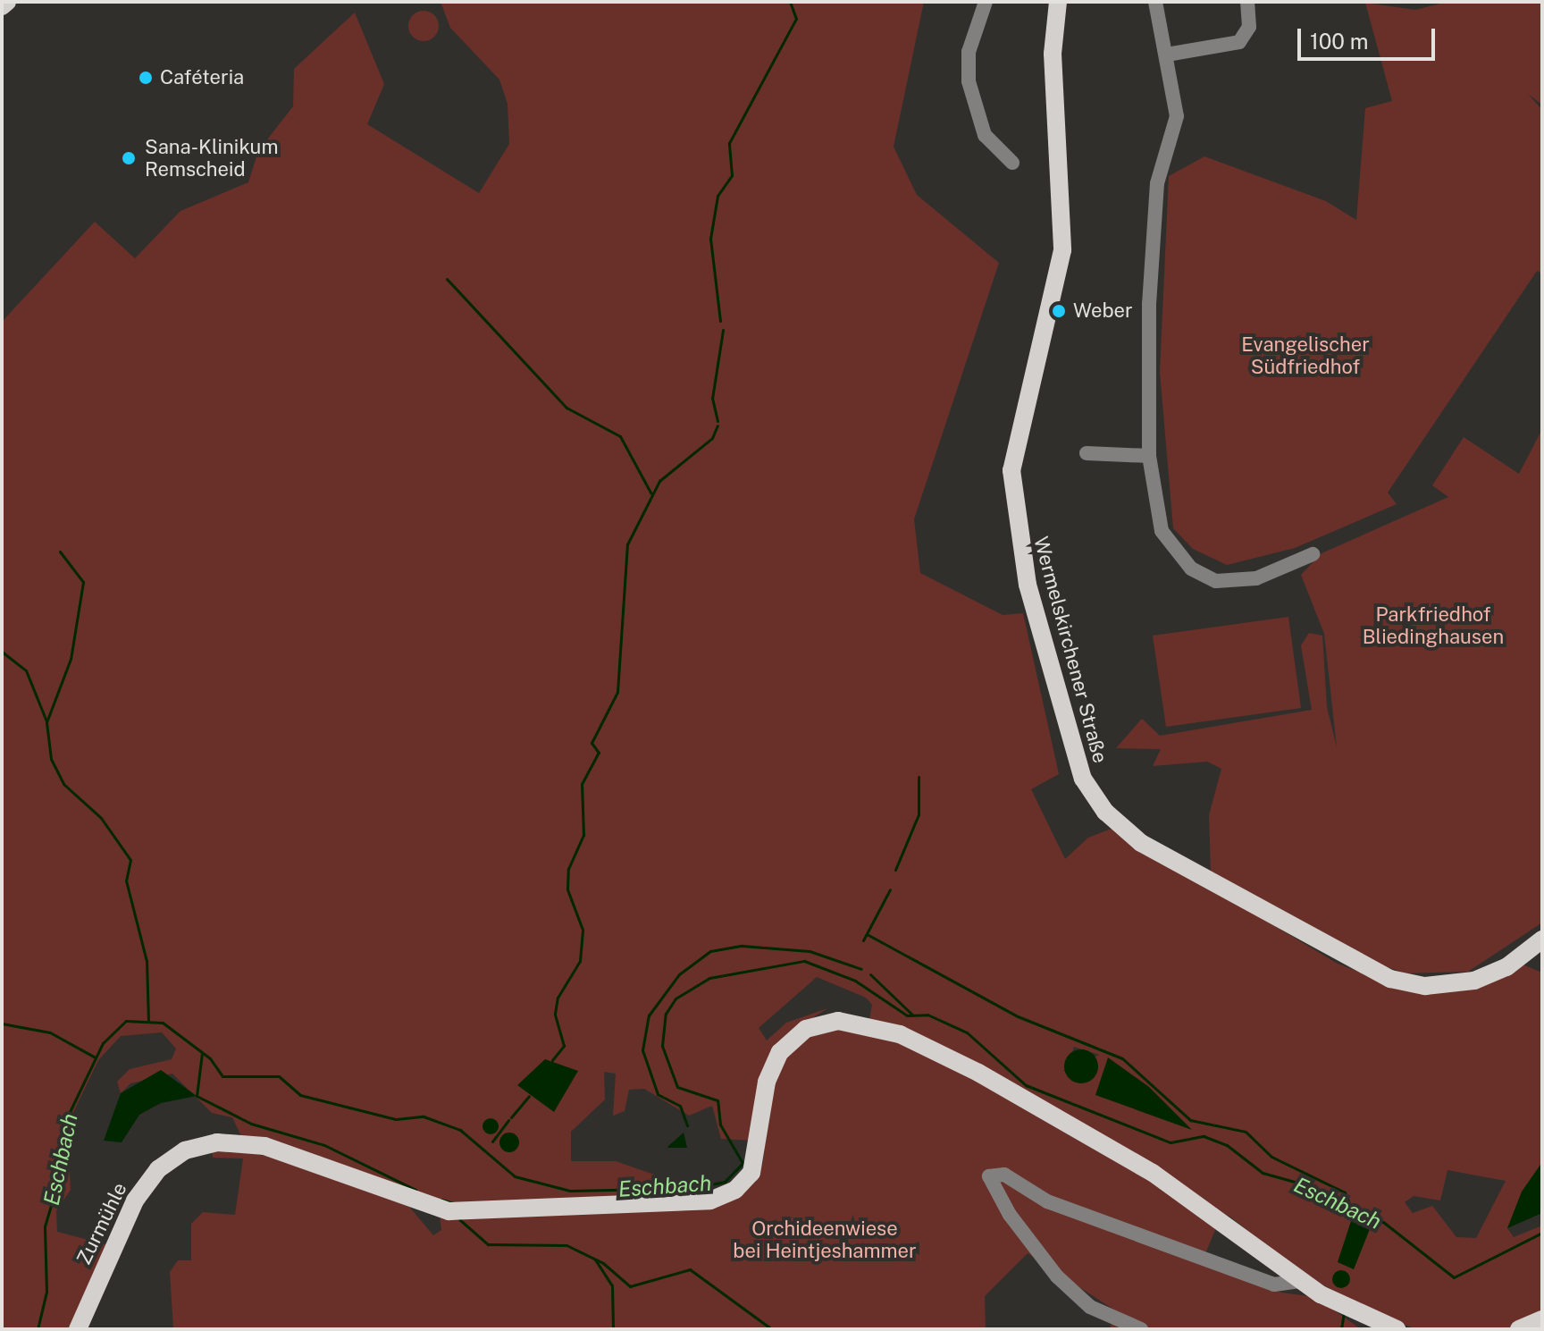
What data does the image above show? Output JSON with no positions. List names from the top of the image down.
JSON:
{
  "streets": {
    "main road": ["Wermelskirchener Straße", "Zurmühle"]
  },
  "water": ["Eschbach"],
  "parks": ["Evangelischer Südfriedhof", "Parkfriedhof Bliedinghausen", "Orchideenwiese bei Heintjeshammer"],
  "places": ["Caféteria", "Sana-Klinikum Remscheid", "Weber"],
  "scale_bar": "100 m"
}
